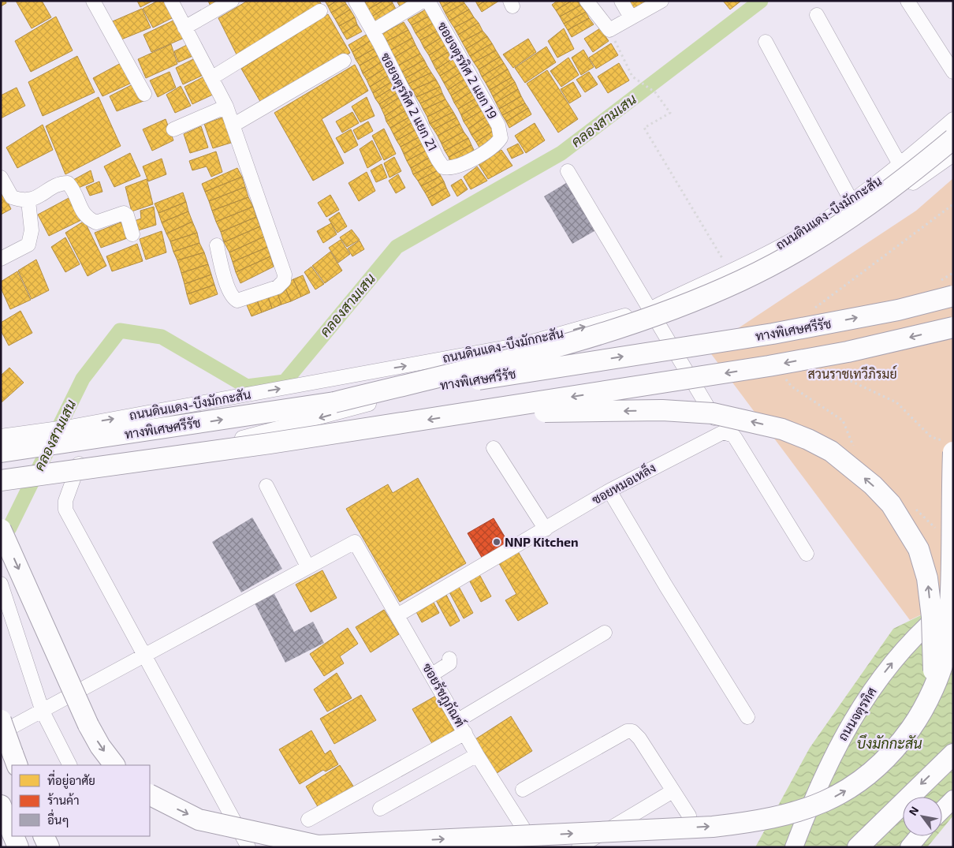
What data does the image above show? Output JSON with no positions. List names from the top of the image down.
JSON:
{
  "streets": {
    "highway": ["ทางพิเศษศรีรัช"],
    "main road": ["ถนนจตุรทิศ"],
    "street": [
      "ซอยจตุรทิศ 2 แยก 19",
      "ซอยจตุรทิศ 2 แยก 21",
      "ถนนดินแดง-บึงมักกะสัน",
      "ซอยหมอเหล็ง",
      "ซอยรัชฎภัณฑ์"
    ]
  },
  "crossings": [
    ["ซอยจตุรทิศ 2 แยก 19", "ซอยจตุรทิศ 2 แยก 21"],
    ["ถนนดินแดง-บึงมักกะสัน", "ทางพิเศษศรีรัช"],
    ["ซอยหมอเหล็ง", "ซอยรัชฎภัณฑ์"]
  ],
  "one_way": ["ถนนจตุรทิศ"],
  "water": ["คลองสามเสน", "บึงมักกะสัน"],
  "parks": ["สวนราชเทวีภิรมย์"],
  "places": ["NNP Kitchen"],
  "legend": ["ที่อยู่อาศัย", "ร้านค้า", "อื่นๆ"],
  "north": "top left"
}
